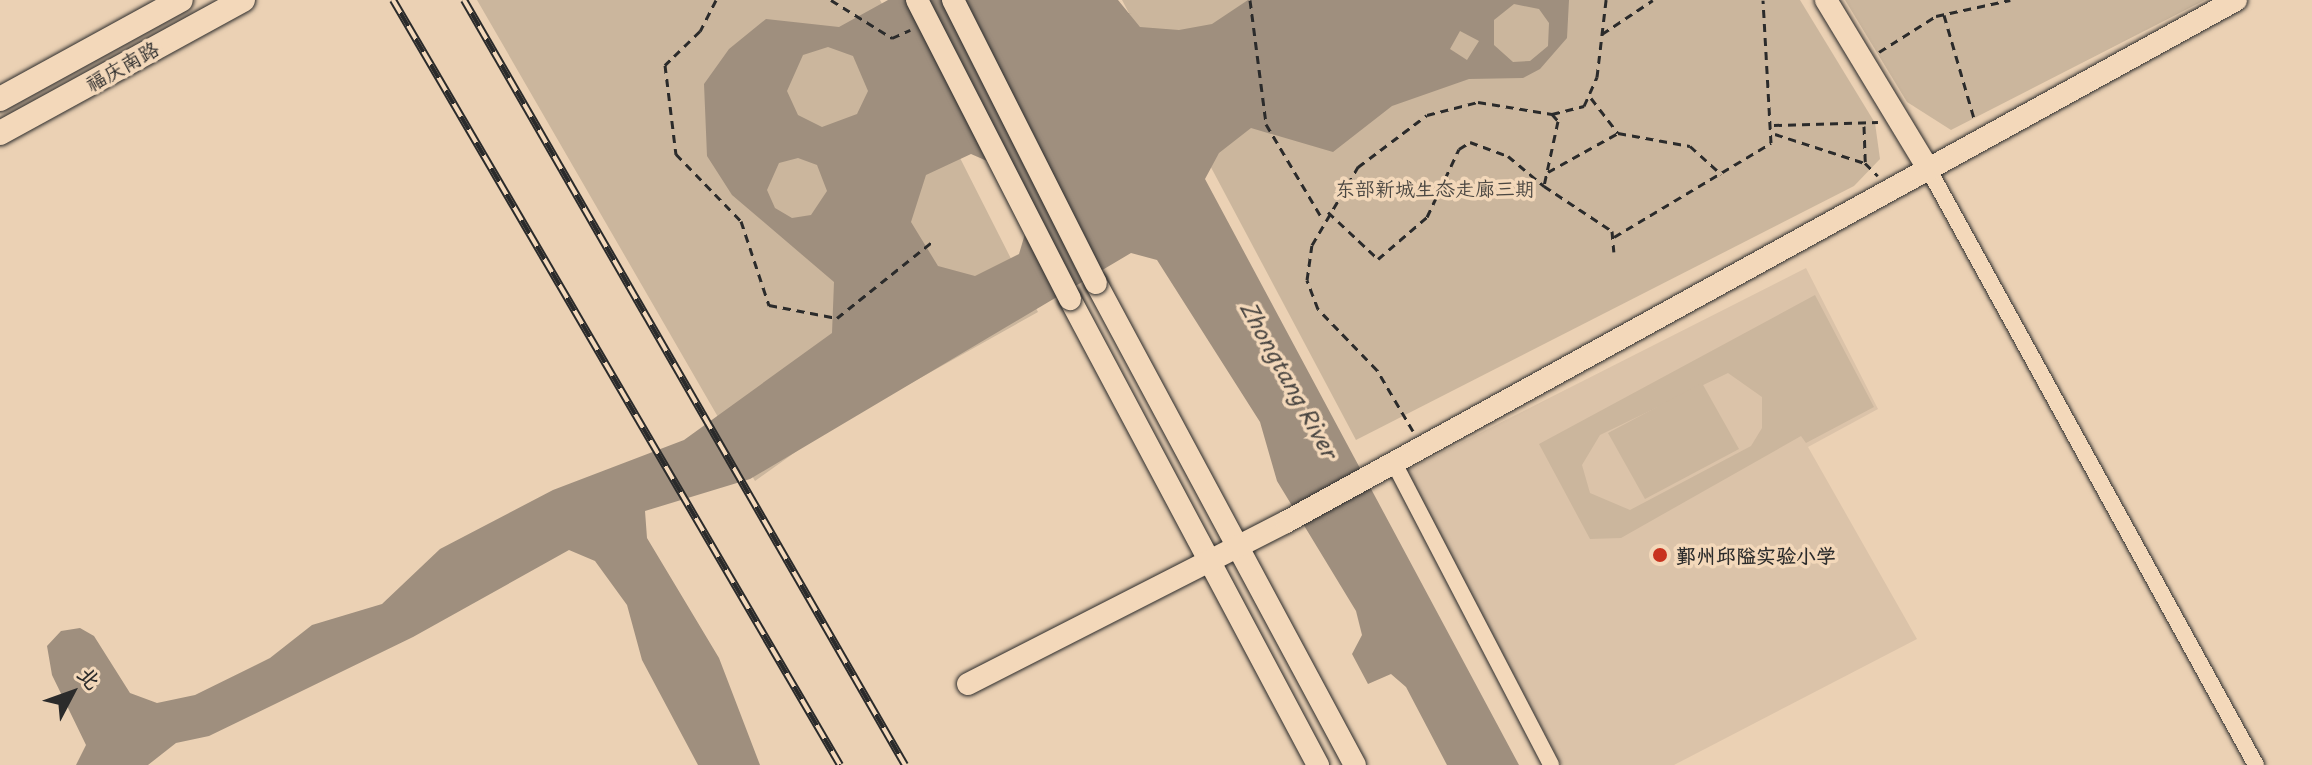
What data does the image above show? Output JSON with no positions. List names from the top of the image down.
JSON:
{
  "streets": {
    "main road": ["福庆南路"]
  },
  "water": ["Zhongtang River"],
  "parks": ["东部新城生态走廊三期"],
  "places": ["鄞州邱隘实验小学"],
  "north": "top right"
}
